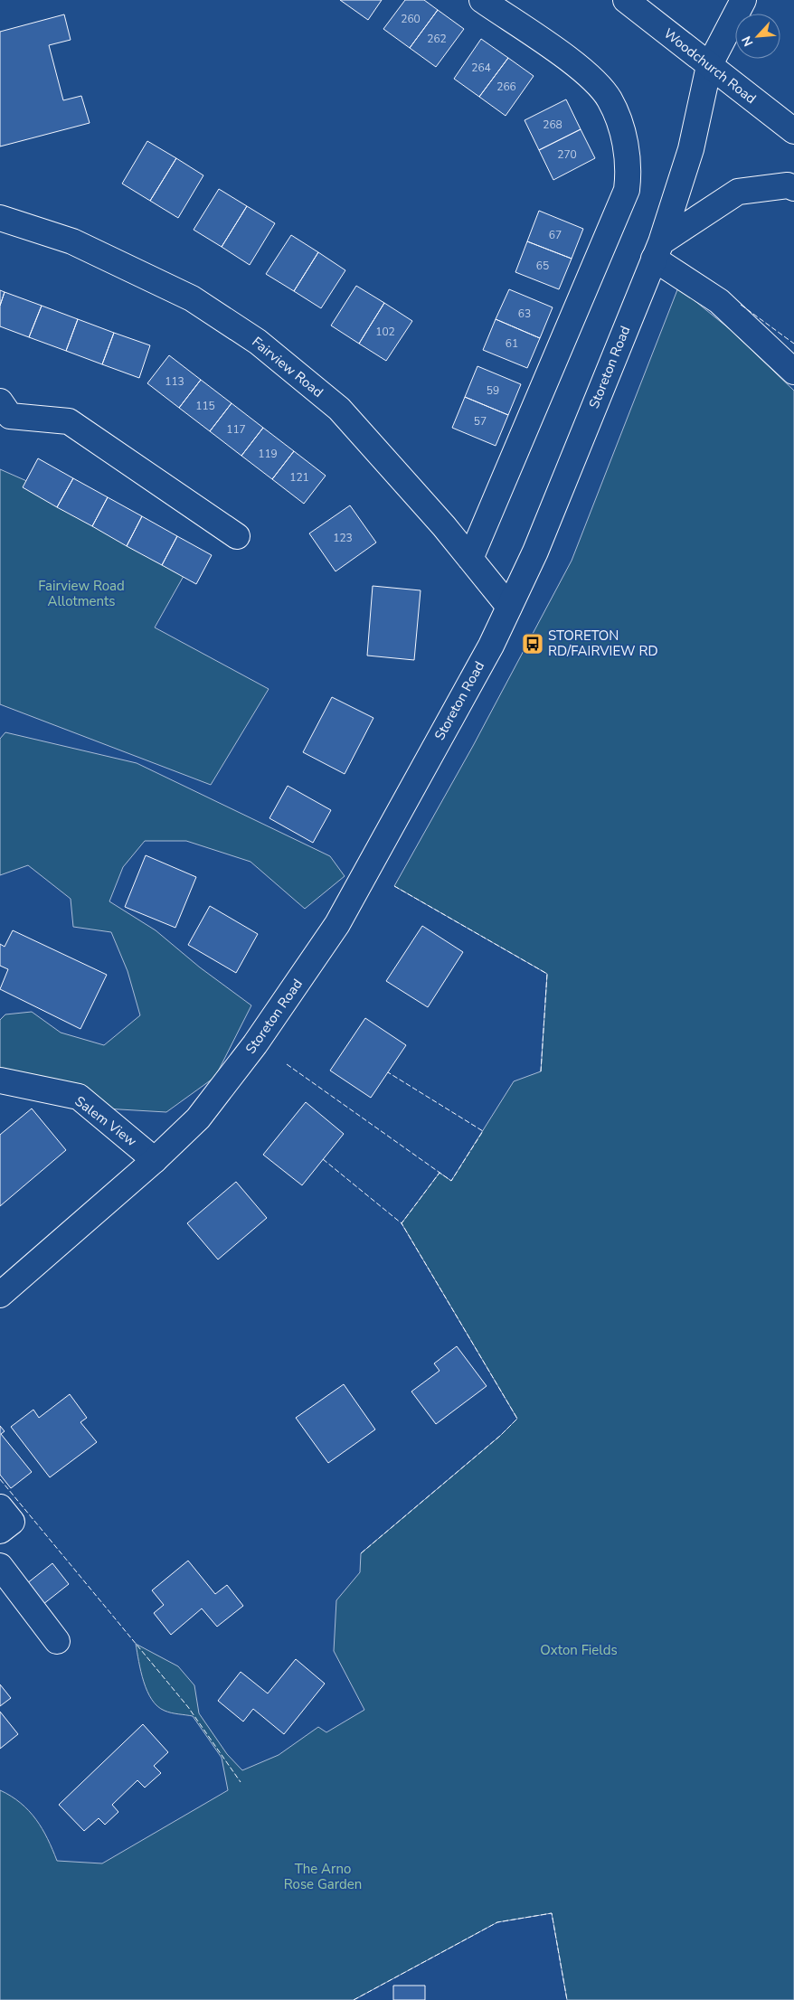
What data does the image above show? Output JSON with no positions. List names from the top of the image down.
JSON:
{
  "streets": {
    "main road": [
      "Woodchurch Road",
      "Fairview Road",
      "Storeton Road",
      "Salem View"
    ]
  },
  "crossings": [
    ["Woodchurch Road", "Storeton Road"],
    ["Fairview Road", "Storeton Road"],
    ["Storeton Road", "Salem View"]
  ],
  "parks": ["Fairview Road Allotments", "Oxton Fields", "The Arno Rose Garden"],
  "places": {
    "bus stop": ["STORETON RD/FAIRVIEW RD"]
  },
  "house_numbers": [
    "260",
    "262",
    "264",
    "266",
    "268",
    "270",
    "67",
    "65",
    "63",
    "102",
    "61",
    "113",
    "59",
    "115",
    "57",
    "117",
    "119",
    "121",
    "123"
  ],
  "north": "bottom left"
}
